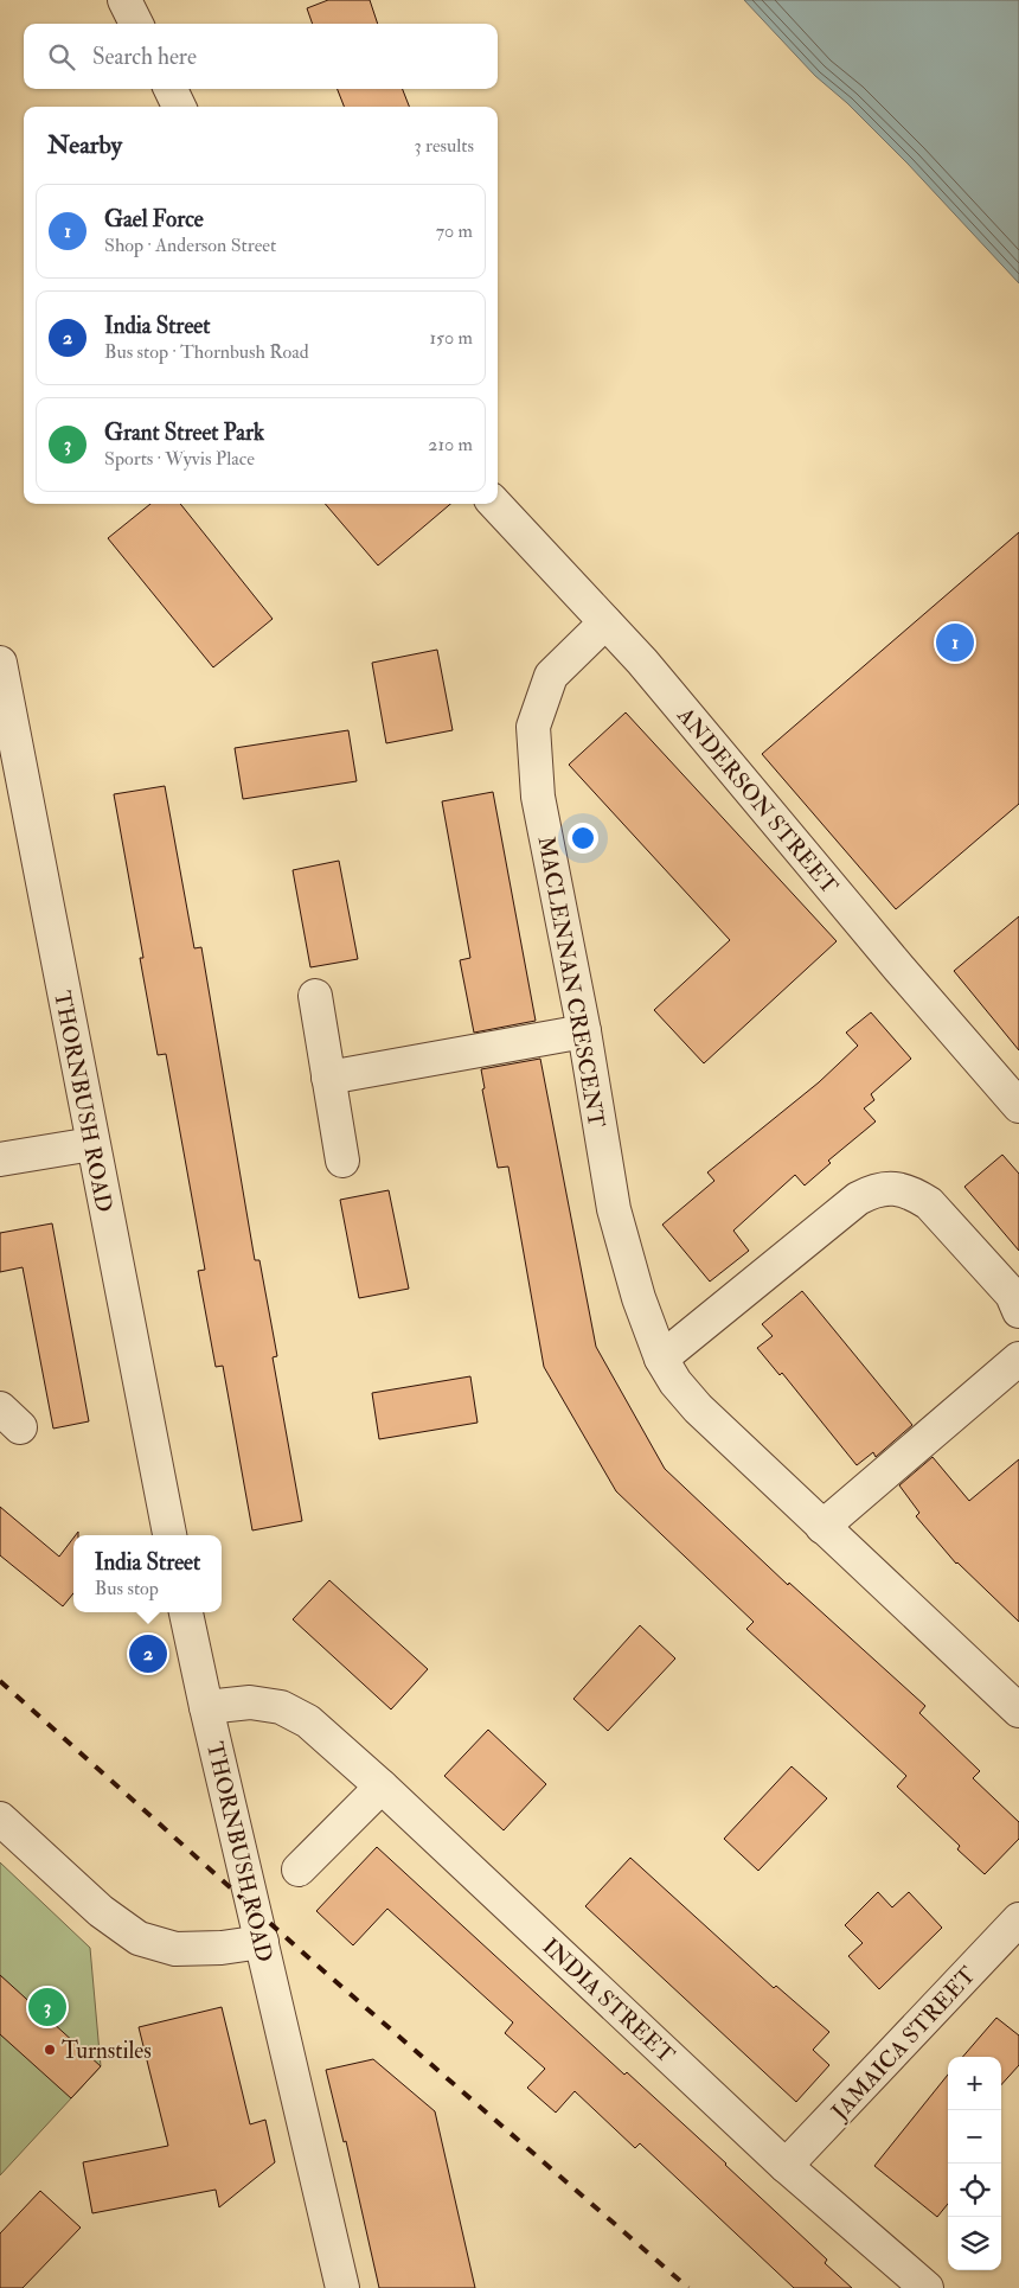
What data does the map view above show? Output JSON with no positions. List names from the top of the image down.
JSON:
{
  "streets": {
    "street": [
      "ANDERSON STREET",
      "MACLENNAN CRESCENT",
      "THORNBUSH ROAD",
      "INDIA STREET",
      "JAMAICA STREET"
    ]
  },
  "crossings": [
    ["ANDERSON STREET", "MACLENNAN CRESCENT"],
    ["INDIA STREET", "JAMAICA STREET"]
  ],
  "places": ["Turnstiles"],
  "page": {
    "search": "Search here",
    "heading": ["Nearby", "3 results"],
    "list": [
      {
        "mark": "1",
        "name": "Gael Force",
        "note": "Shop · Anderson Street",
        "value": "70 m"
      },
      {
        "mark": "2",
        "name": "India Street",
        "note": "Bus stop · Thornbush Road",
        "value": "150 m"
      },
      {
        "mark": "3",
        "name": "Grant Street Park",
        "note": "Sports · Wyvis Place",
        "value": "210 m"
      }
    ],
    "pins": ["1", "2", "3"],
    "popup": ["India Street", "Bus stop"],
    "map_buttons": ["+", "−"]
  }
}
